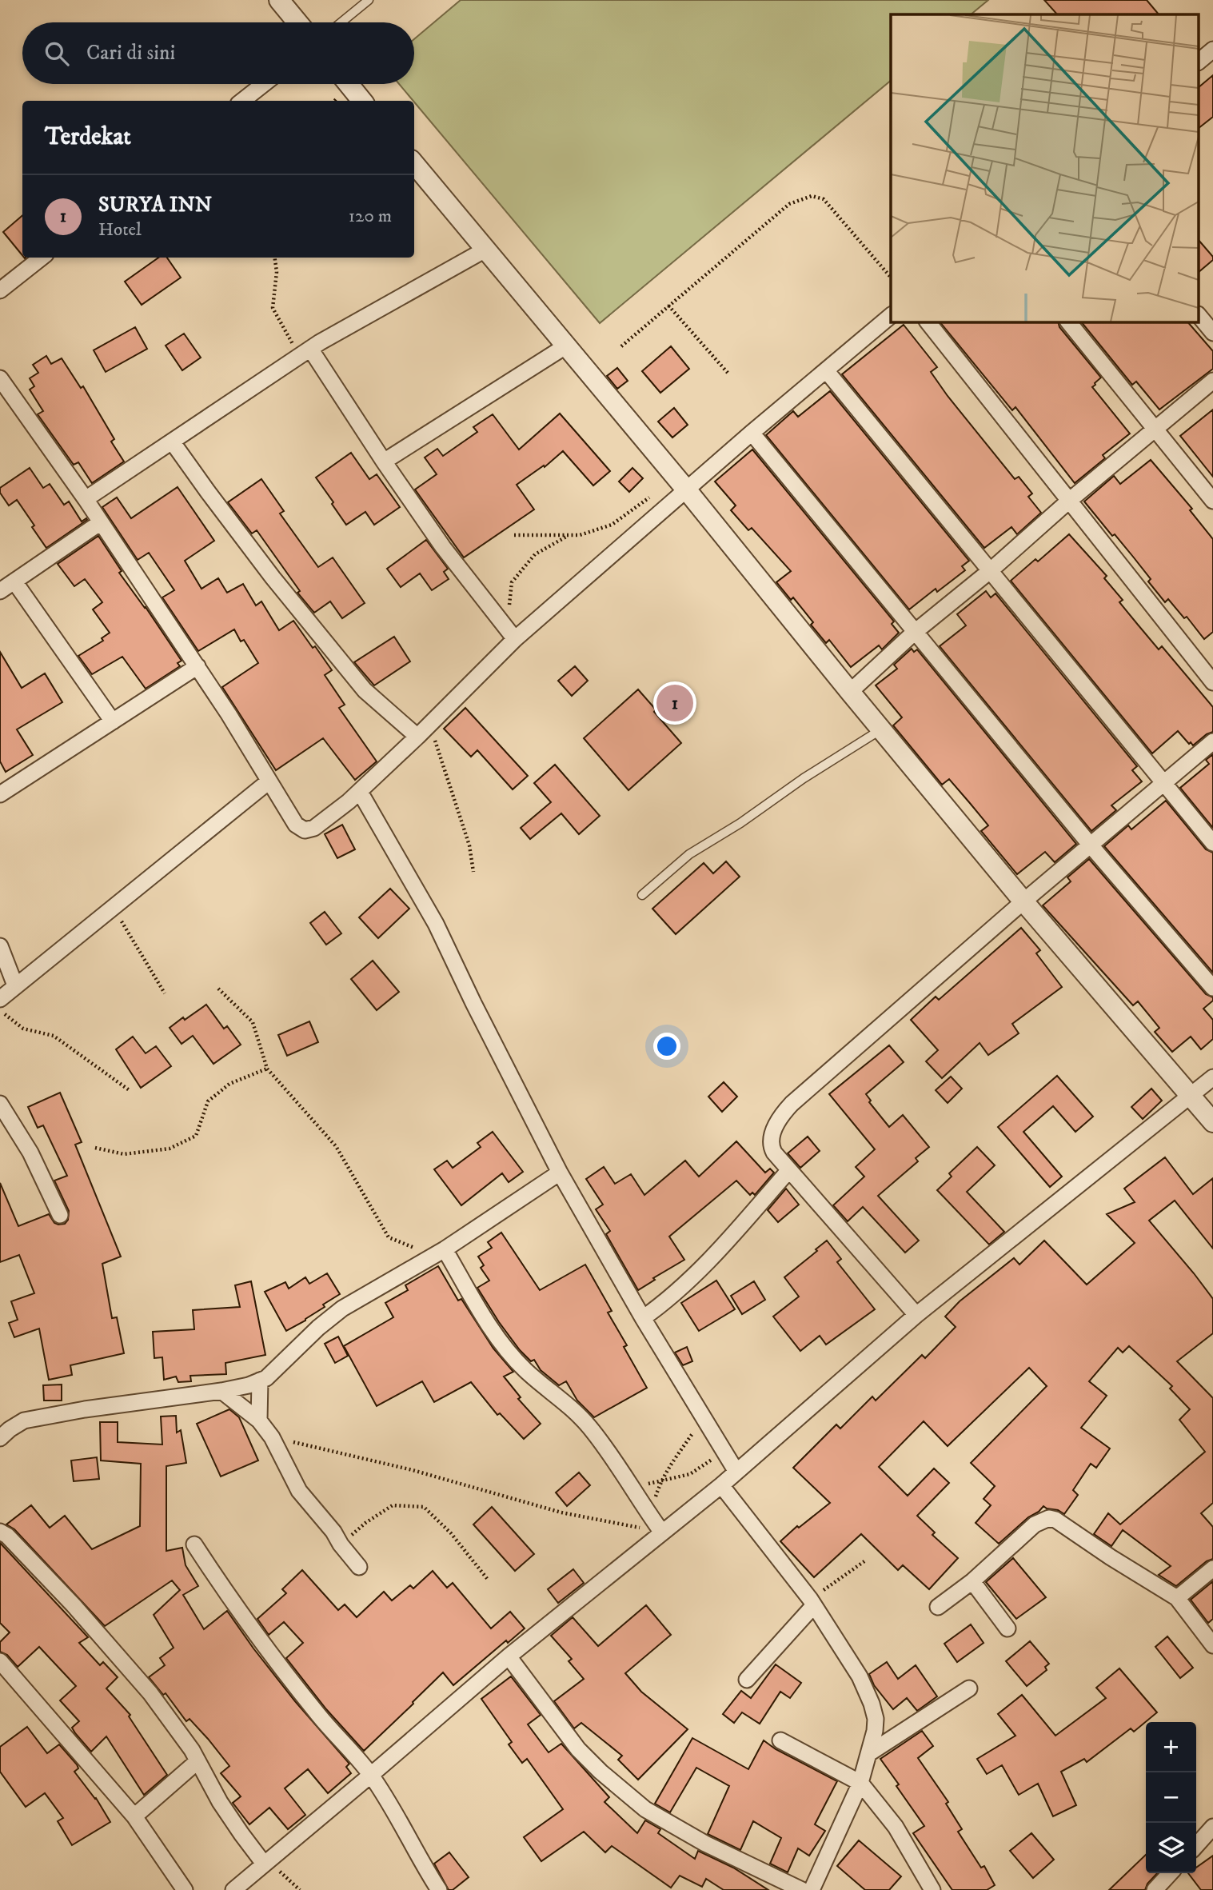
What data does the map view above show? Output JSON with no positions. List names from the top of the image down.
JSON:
{
  "page": {
    "search": "Cari di sini",
    "heading": "Terdekat",
    "list": [
      {
        "mark": "1",
        "name": "SURYA INN",
        "note": "Hotel",
        "value": "120 m"
      }
    ],
    "pins": "1",
    "map_buttons": ["+", "−"]
  }
}
